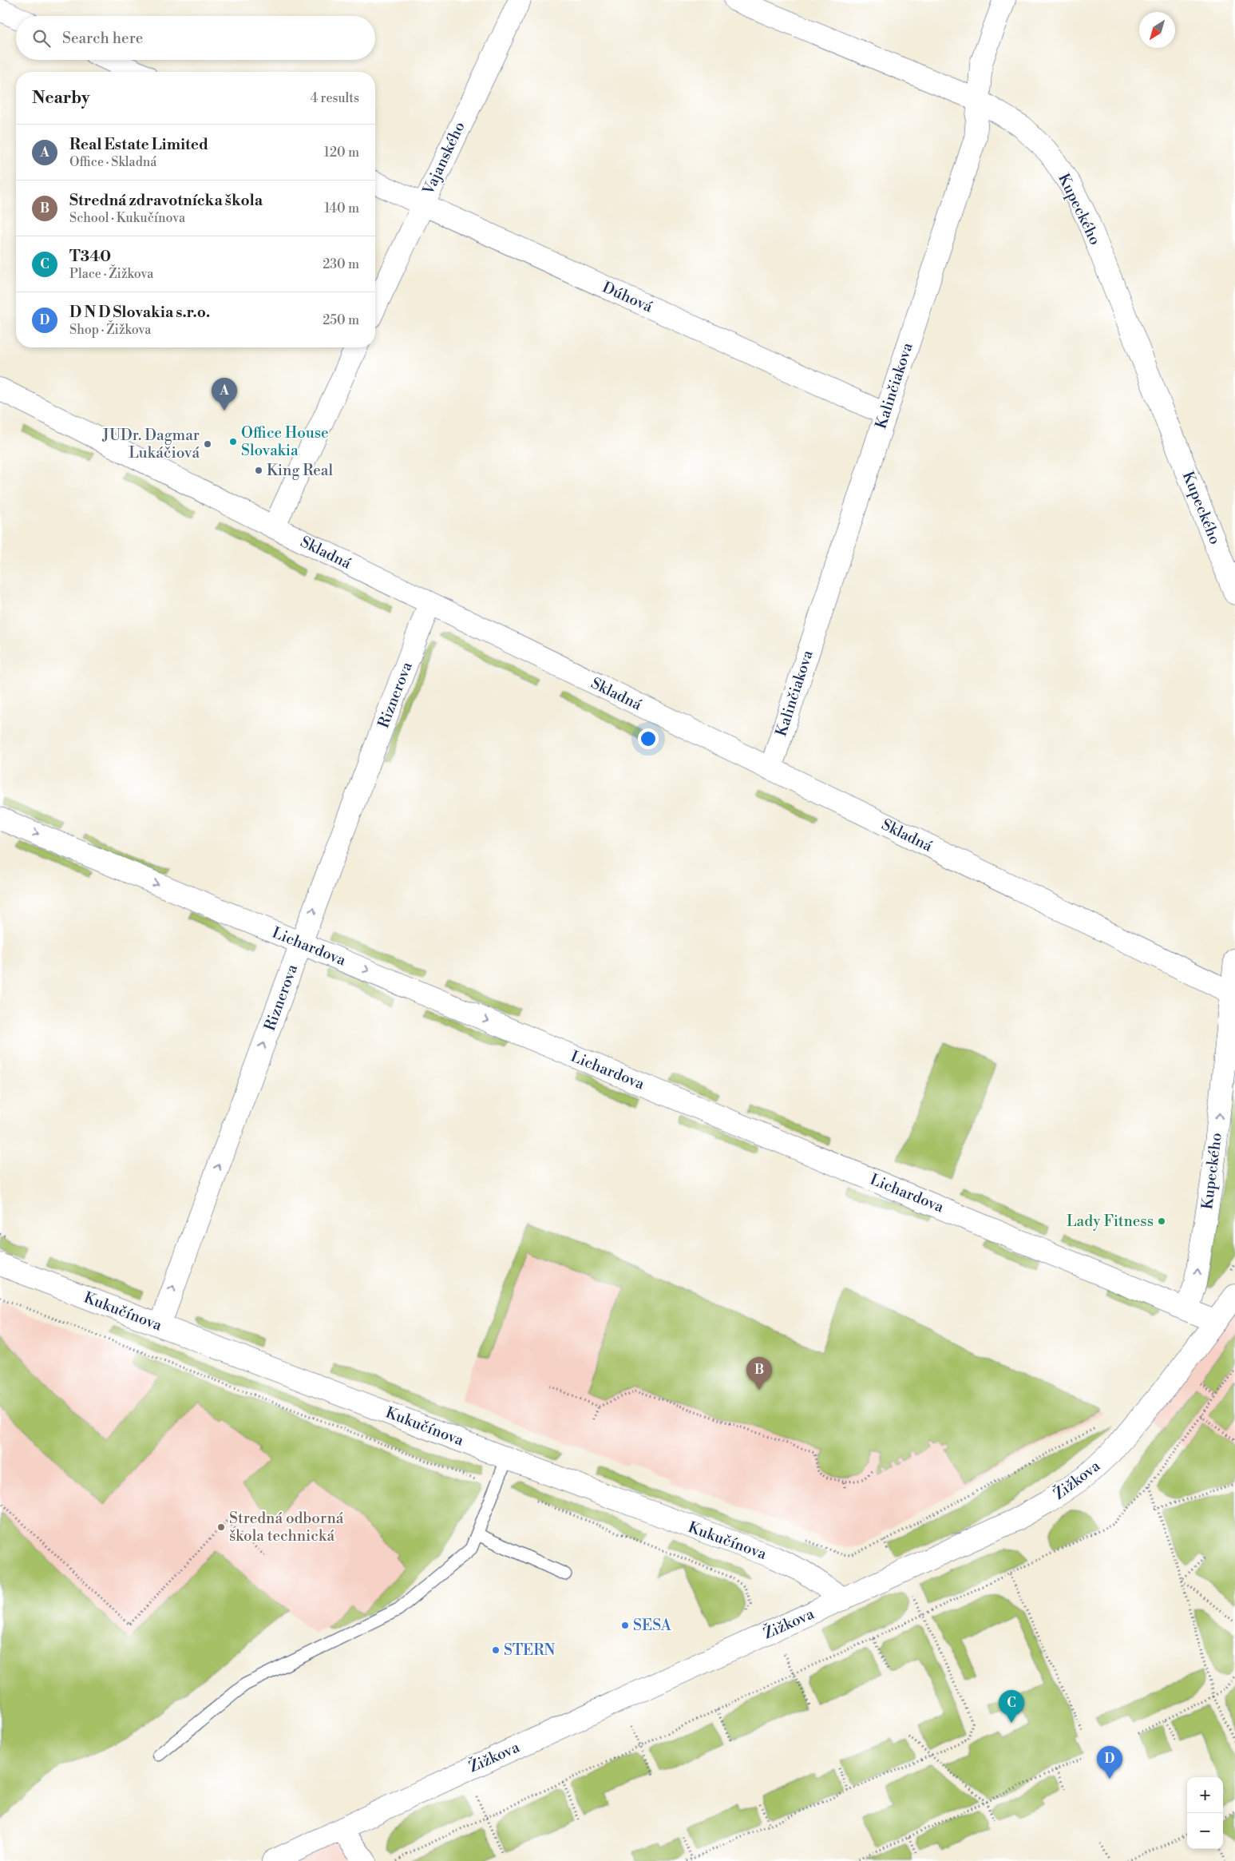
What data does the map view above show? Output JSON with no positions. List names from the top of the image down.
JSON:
{
  "streets": {
    "street": [
      "Vajanského",
      "Kupeckého",
      "Dúhová",
      "Kalinčiakova",
      "Skladná",
      "Riznerova",
      "Lichardova",
      "Kukučínova",
      "Žižkova"
    ]
  },
  "crossings": [
    ["Vajanského", "Dúhová"],
    ["Kupeckého", "Kalinčiakova"],
    ["Kupeckého", "Skladná"],
    ["Kupeckého", "Lichardova"],
    ["Dúhová", "Kalinčiakova"],
    ["Kalinčiakova", "Skladná"],
    ["Skladná", "Riznerova"],
    ["Riznerova", "Lichardova"],
    ["Riznerova", "Kukučínova"],
    ["Lichardova", "Žižkova"],
    ["Kukučínova", "Žižkova"]
  ],
  "one_way": ["Riznerova", "Lichardova"],
  "places": [
    "Office House Slovakia",
    "JUDr. Dagmar Lukáčiová",
    "King Real",
    "Lady Fitness",
    "Stredná odborná škola technická",
    "SESA",
    "STERN"
  ],
  "north": "bottom left",
  "page": {
    "search": "Search here",
    "heading": ["Nearby", "4 results"],
    "list": [
      {
        "mark": "A",
        "name": "Real Estate Limited",
        "note": "Office · Skladná",
        "value": "120 m"
      },
      {
        "mark": "B",
        "name": "Stredná zdravotnícka škola",
        "note": "School · Kukučínova",
        "value": "140 m"
      },
      {
        "mark": "C",
        "name": "T340",
        "note": "Place · Žižkova",
        "value": "230 m"
      },
      {
        "mark": "D",
        "name": "D N D Slovakia s.r.o.",
        "note": "Shop · Žižkova",
        "value": "250 m"
      }
    ],
    "pins": [
      "A",
      "B",
      "C",
      "D"
    ],
    "map_buttons": ["+", "−"]
  }
}
